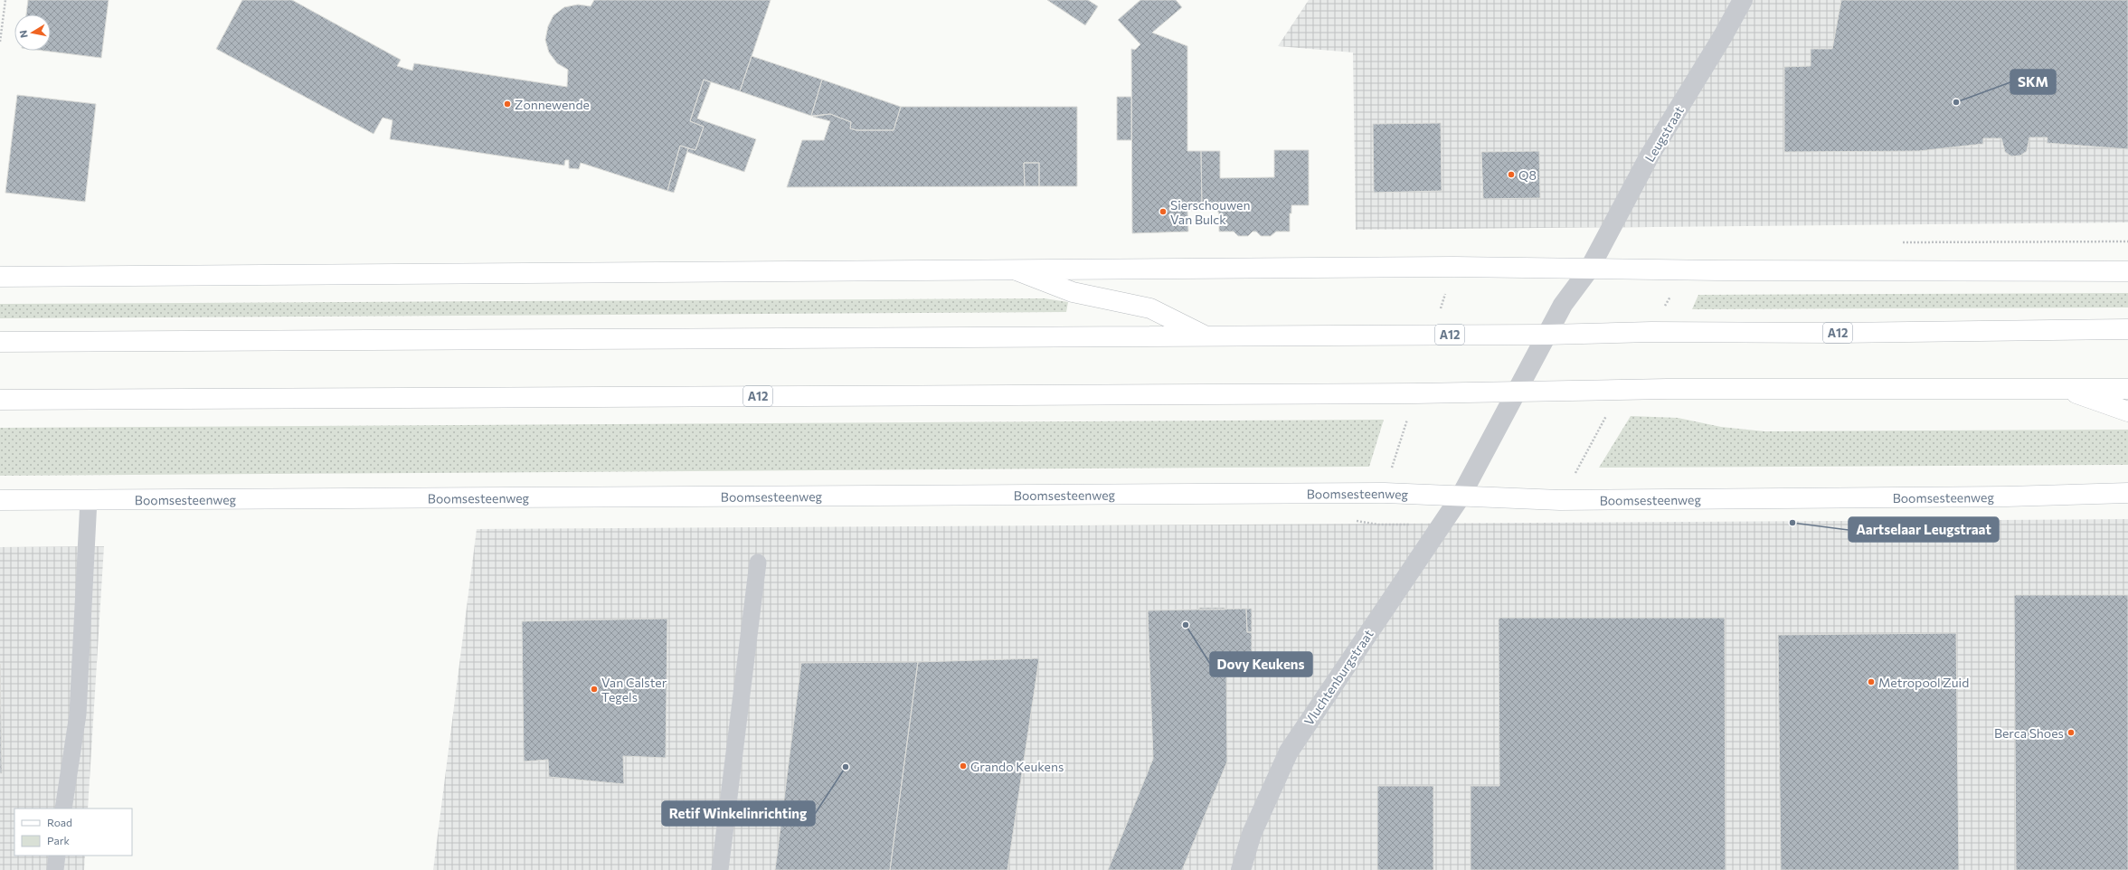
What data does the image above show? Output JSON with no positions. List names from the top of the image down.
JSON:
{
  "streets": {
    "main road": ["A12", "Boomsesteenweg"],
    "street": ["Leugstraat", "Vluchtenburgstraat"]
  },
  "crossings": [
    ["Leugstraat", "A12"],
    ["Leugstraat", "Vluchtenburgstraat"],
    ["A12", "Vluchtenburgstraat"],
    ["Boomsesteenweg", "Vluchtenburgstraat"]
  ],
  "places": [
    "SKM",
    "Zonnewende",
    "Q8",
    "Sierschouwen Van Bulck",
    "Aartselaar Leugstraat",
    "Dovy Keukens",
    "Metropool Zuid",
    "Van Calster Tegels",
    "Berca Shoes",
    "Grando Keukens",
    "Retif Winkelinrichting"
  ],
  "legend": ["Road", "Park"],
  "north": "left"
}
